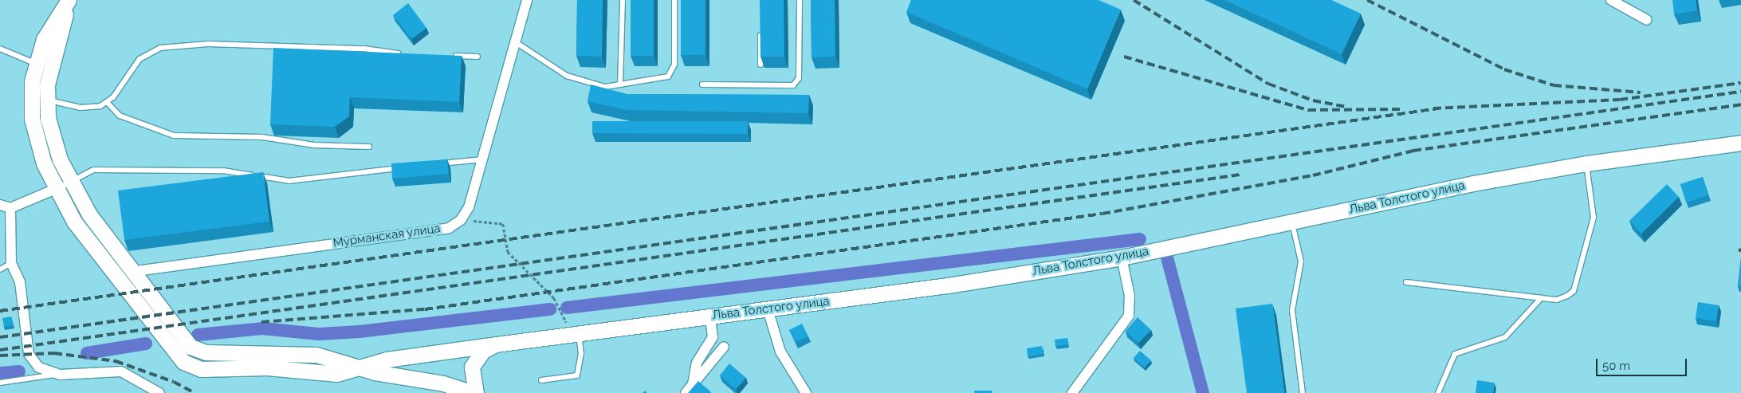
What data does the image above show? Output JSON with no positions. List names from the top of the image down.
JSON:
{
  "streets": {
    "main road": ["Льва Толстого улица"],
    "street": ["Мурманская улица"]
  },
  "scale_bar": "50 m"
}
